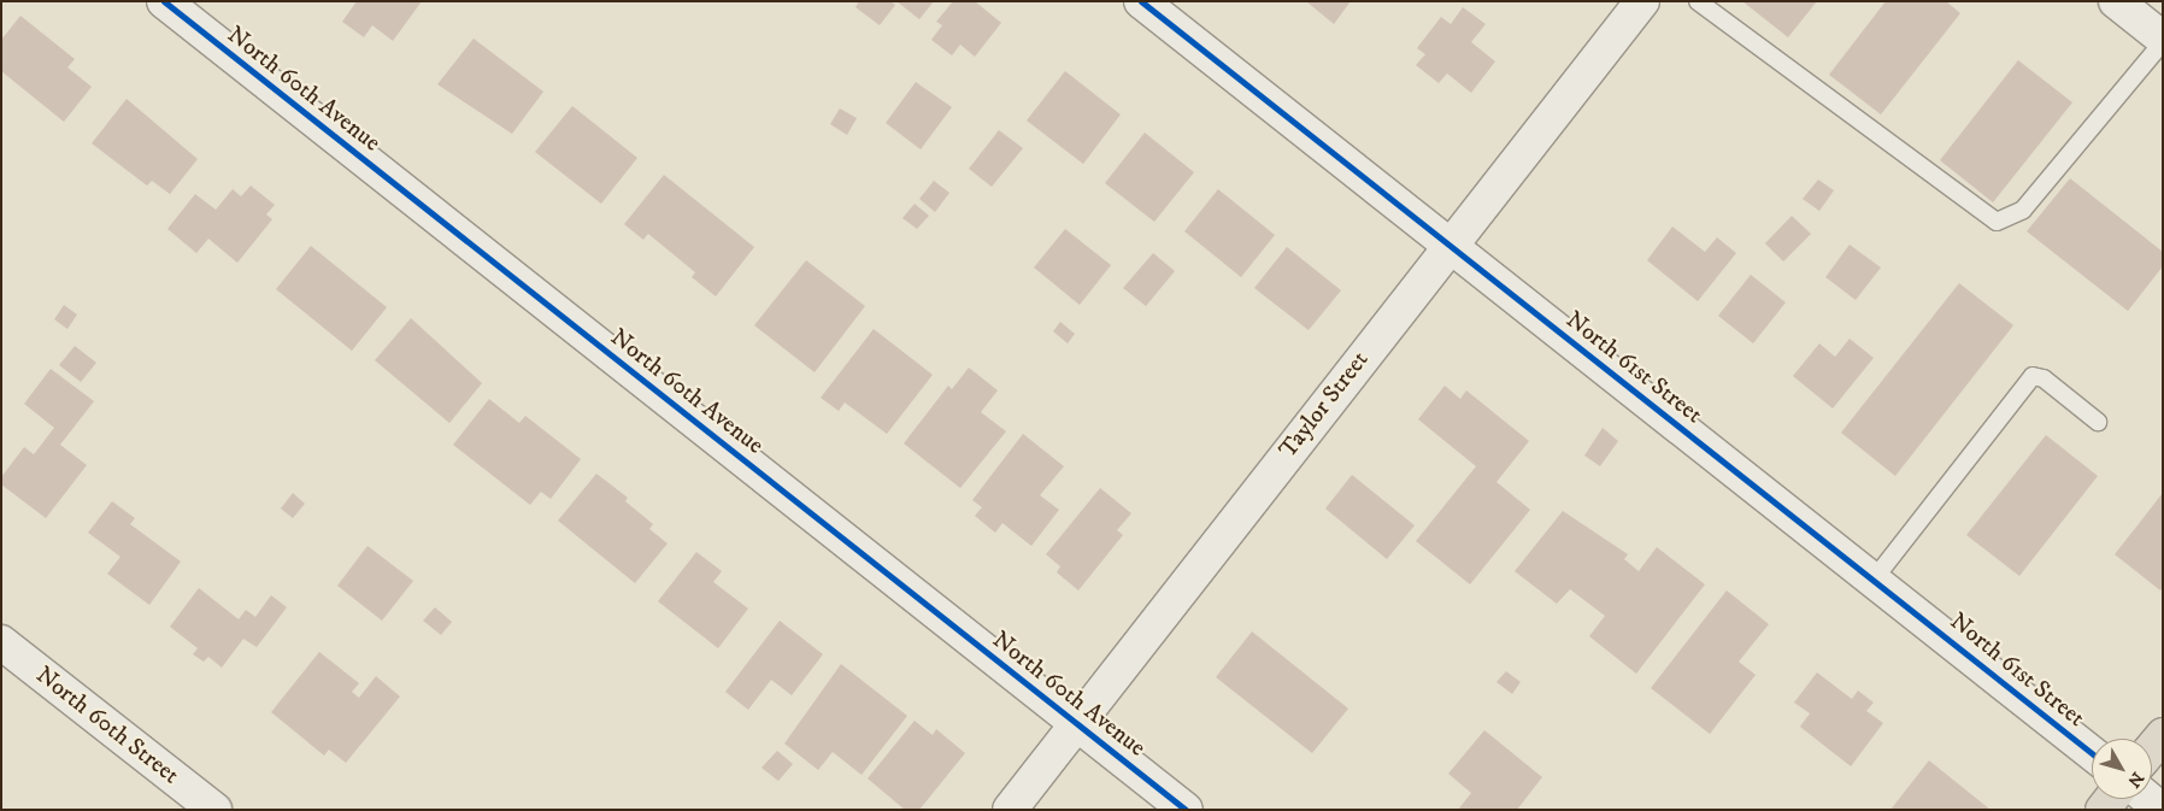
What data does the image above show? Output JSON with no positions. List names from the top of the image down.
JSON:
{
  "streets": {
    "street": [
      "North 60th Avenue",
      "North 61st Street",
      "Taylor Street",
      "North 60th Street"
    ]
  },
  "crossings": [
    ["North 60th Avenue", "Taylor Street"],
    ["North 61st Street", "Taylor Street"]
  ],
  "north": "bottom right"
}
